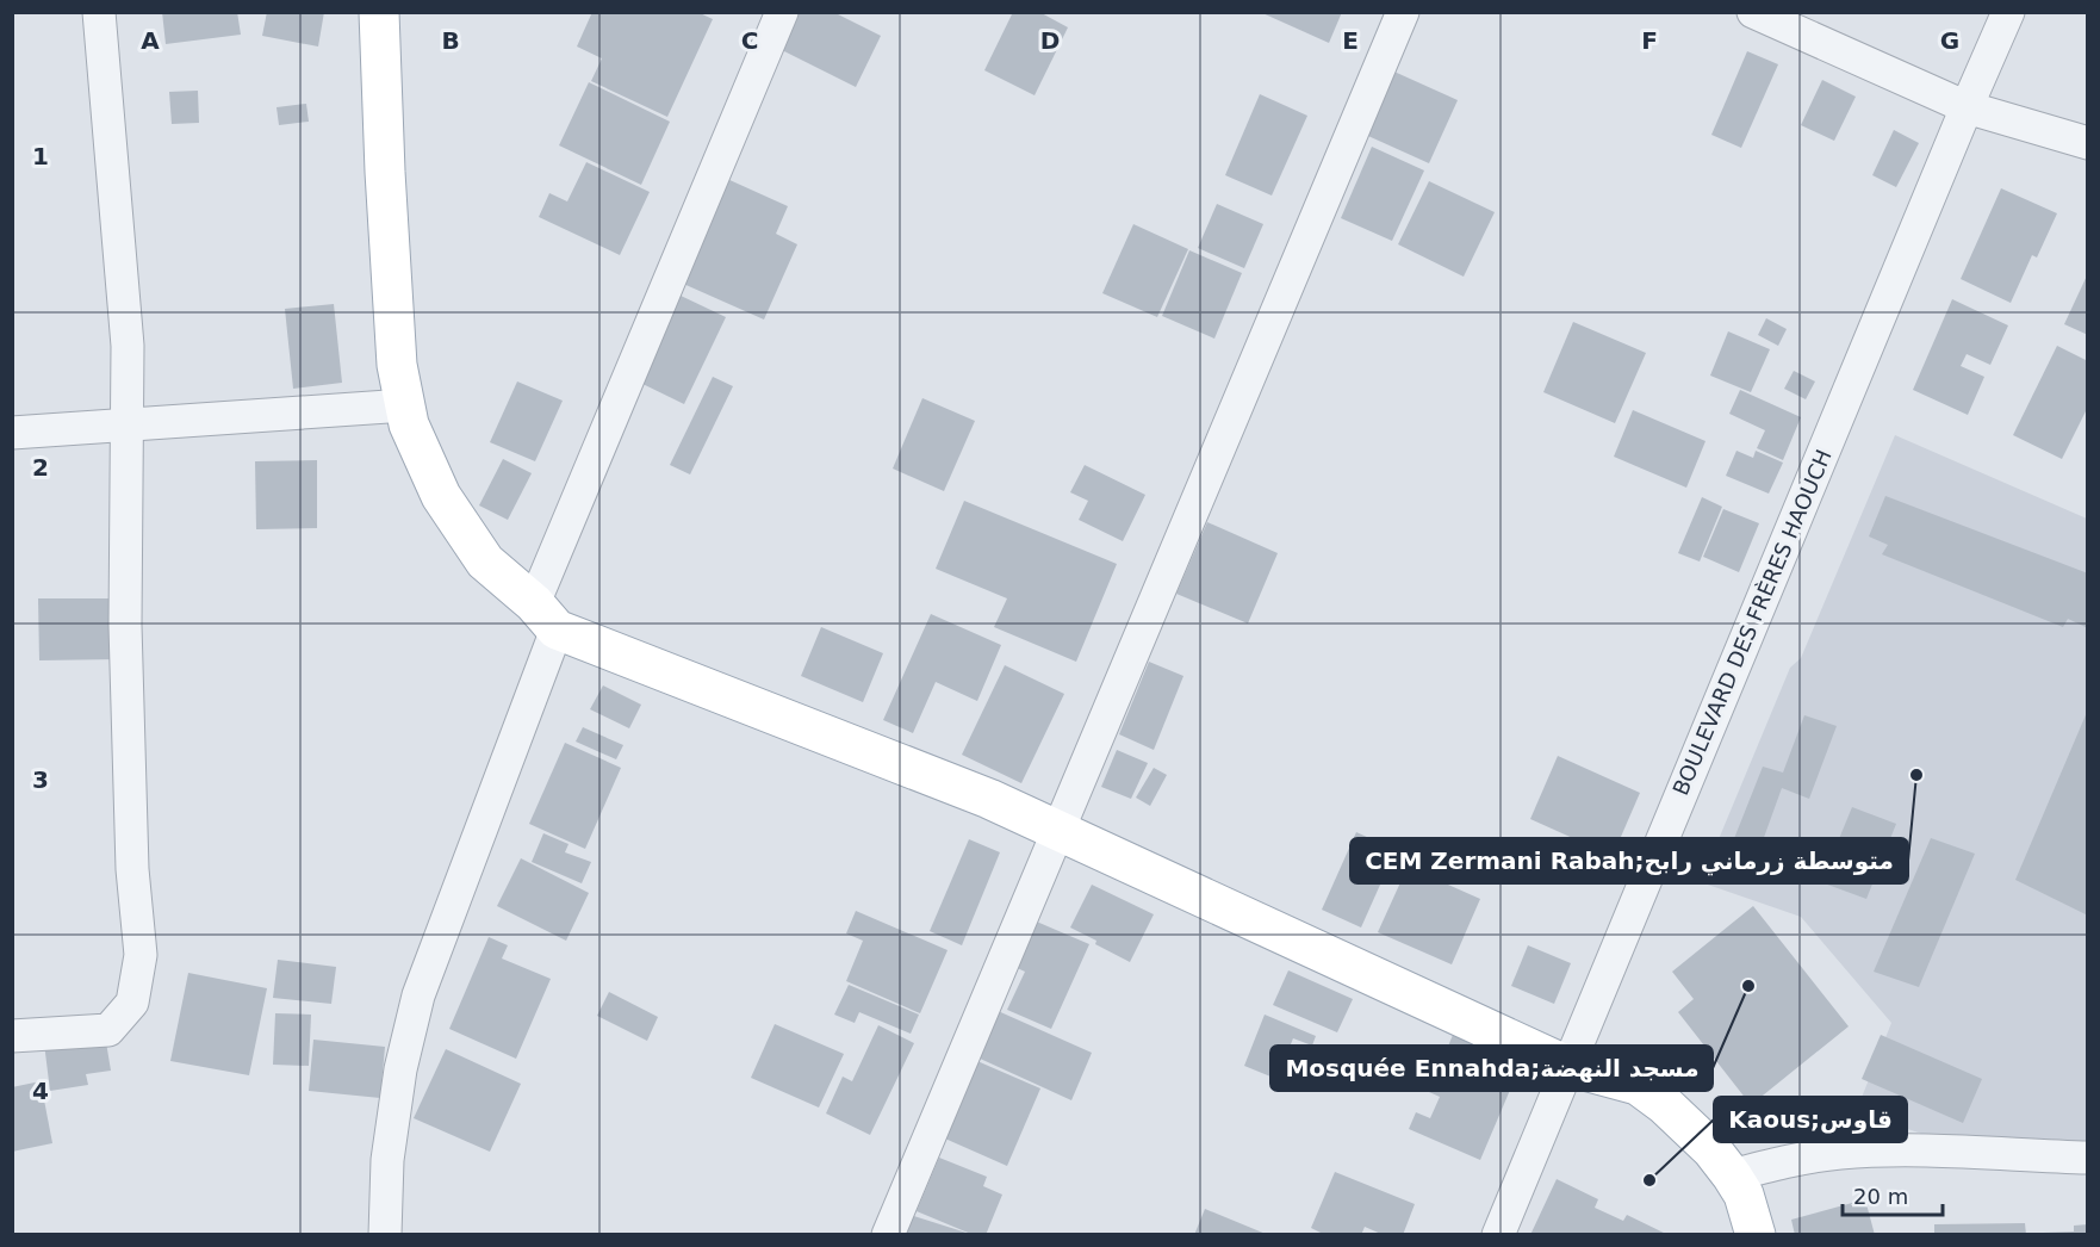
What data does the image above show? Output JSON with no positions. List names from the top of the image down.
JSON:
{
  "streets": {
    "street": ["BOULEVARD DES FRÈRES HAOUCH"]
  },
  "places": ["CEM Zermani Rabah;متوسطة زرماني رابح", "Mosquée Ennahda;مسجد النهضة", "Kaous;قاوس"],
  "scale_bar": "20 m",
  "grid": {
    "columns": [
      "A",
      "B",
      "C",
      "D",
      "E",
      "F",
      "G"
    ],
    "rows": [
      "1",
      "2",
      "3",
      "4"
    ]
  }
}
